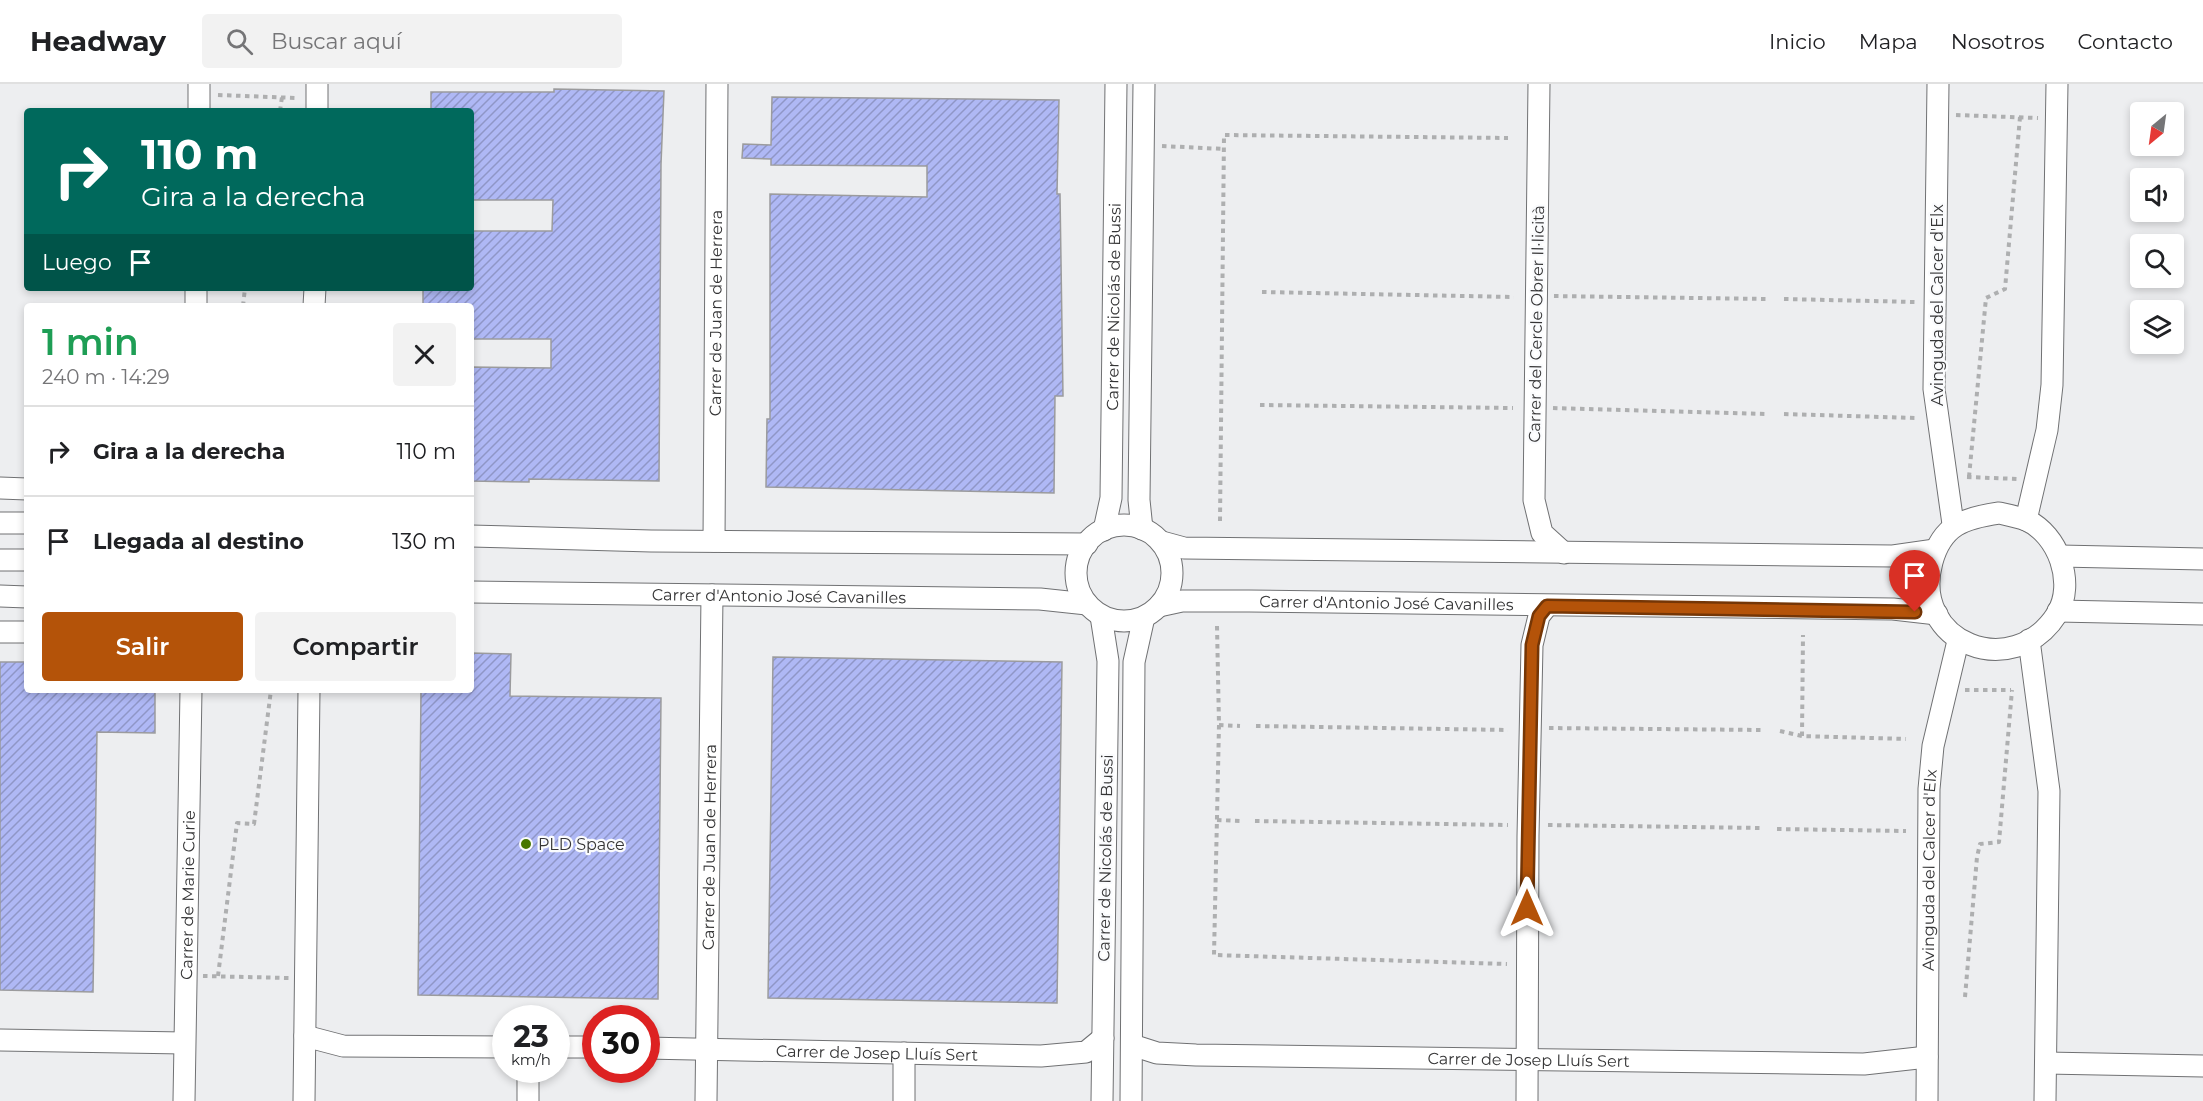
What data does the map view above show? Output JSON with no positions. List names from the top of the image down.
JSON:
{
  "streets": {
    "street": [
      "Avinguda del Calcer d'Elx",
      "Carrer de Nicolás de Bussi",
      "Carrer de Juan de Herrera",
      "Carrer del Cercle Obrer Il·licità",
      "Carrer d'Antonio José Cavanilles",
      "Carrer de Marie Curie",
      "Carrer de Josep Lluís Sert"
    ]
  },
  "crossings": [
    ["Avinguda del Calcer d'Elx", "Carrer d'Antonio José Cavanilles"],
    ["Avinguda del Calcer d'Elx", "Carrer de Josep Lluís Sert"],
    ["Carrer de Nicolás de Bussi", "Carrer d'Antonio José Cavanilles"],
    ["Carrer de Nicolás de Bussi", "Carrer de Josep Lluís Sert"],
    ["Carrer de Juan de Herrera", "Carrer d'Antonio José Cavanilles"],
    ["Carrer de Juan de Herrera", "Carrer de Josep Lluís Sert"]
  ],
  "places": ["PLD Space"],
  "north": "bottom left",
  "page": {
    "header": "Headway",
    "search": "Buscar aquí",
    "nav": [
      "Inicio",
      "Mapa",
      "Nosotros",
      "Contacto"
    ],
    "turn": ["110 m", "Gira a la derecha"],
    "then": "Luego",
    "heading": ["1 min", "240 m · 14:29"],
    "list": [
      {
        "name": "Gira a la derecha",
        "value": "110 m"
      },
      {
        "name": "Llegada al destino",
        "value": "130 m"
      }
    ],
    "buttons": ["Salir", "Compartir"],
    "speed": "23 km/h",
    "limit": "30"
  }
}
